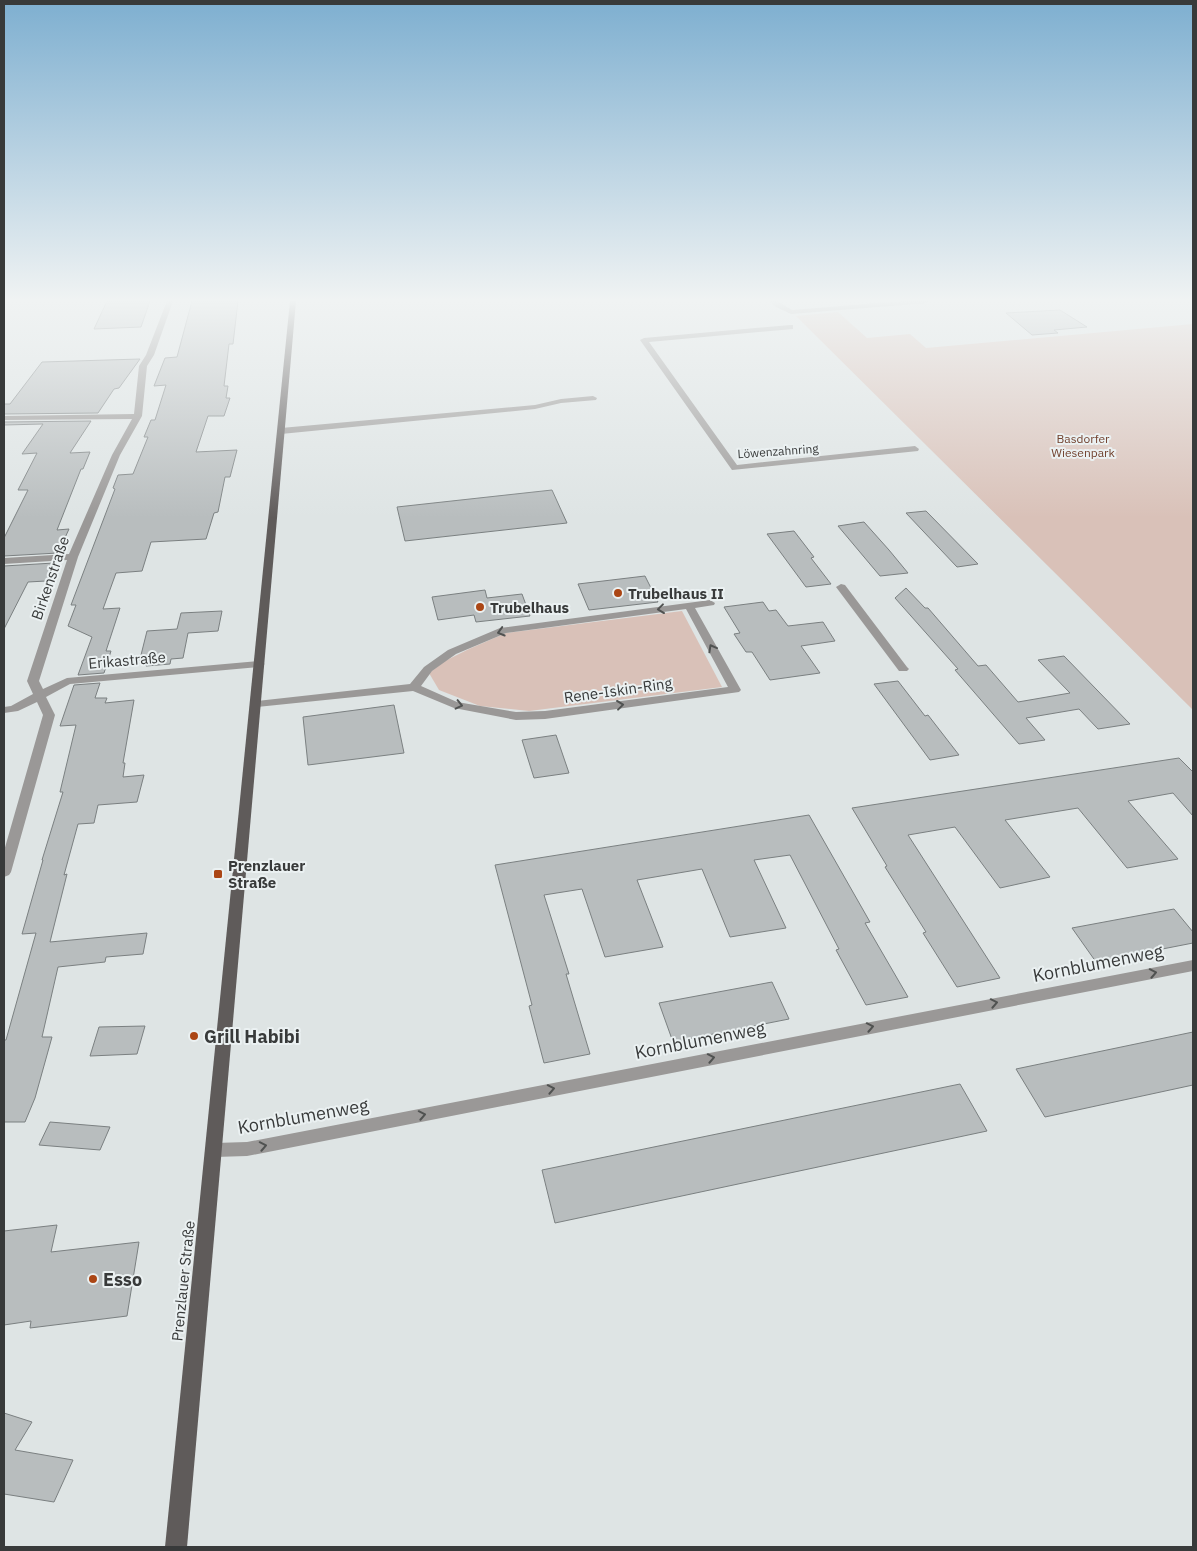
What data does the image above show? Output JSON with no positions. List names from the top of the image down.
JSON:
{
  "streets": {
    "main road": ["Prenzlauer Straße"],
    "street": [
      "Löwenzahnring",
      "Birkenstraße",
      "Erikastraße",
      "Rene-Iskin-Ring",
      "Kornblumenweg"
    ]
  },
  "crossings": [
    ["Birkenstraße", "Erikastraße"],
    ["Erikastraße", "Prenzlauer Straße"],
    ["Kornblumenweg", "Prenzlauer Straße"]
  ],
  "one_way": ["Kornblumenweg"],
  "parks": ["Basdorfer Wiesenpark"],
  "places": {
    "other": [
      "Trubelhaus II",
      "Trubelhaus",
      "Grill Habibi",
      "Esso"
    ],
    "transit": ["Prenzlauer Straße"]
  }
}
